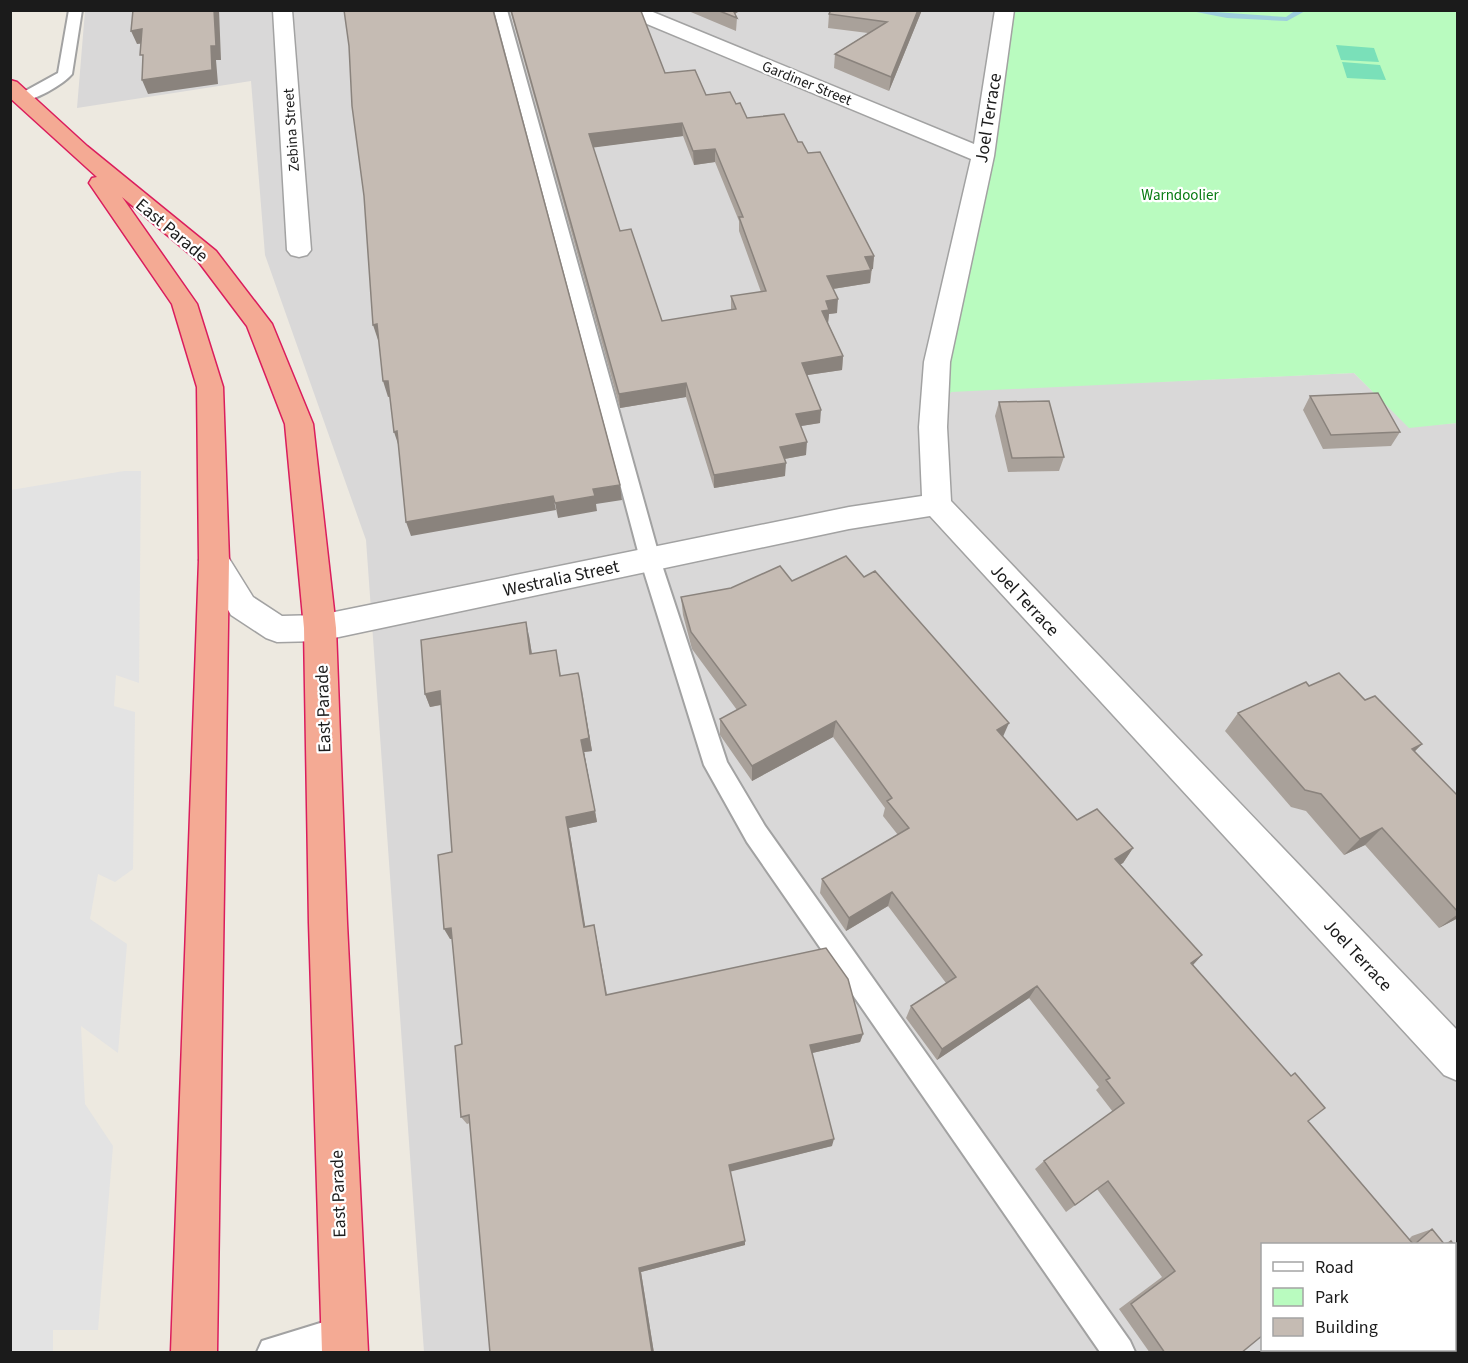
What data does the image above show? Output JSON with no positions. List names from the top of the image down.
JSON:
{
  "streets": {
    "highway": ["East Parade"],
    "street": [
      "Gardiner Street",
      "Joel Terrace",
      "Zebina Street",
      "Westralia Street"
    ]
  },
  "crossings": [
    ["Gardiner Street", "Joel Terrace"],
    ["Joel Terrace", "Westralia Street"],
    ["East Parade", "Westralia Street"]
  ],
  "parks": ["Warndoolier"],
  "legend": ["Road", "Park", "Building"]
}
